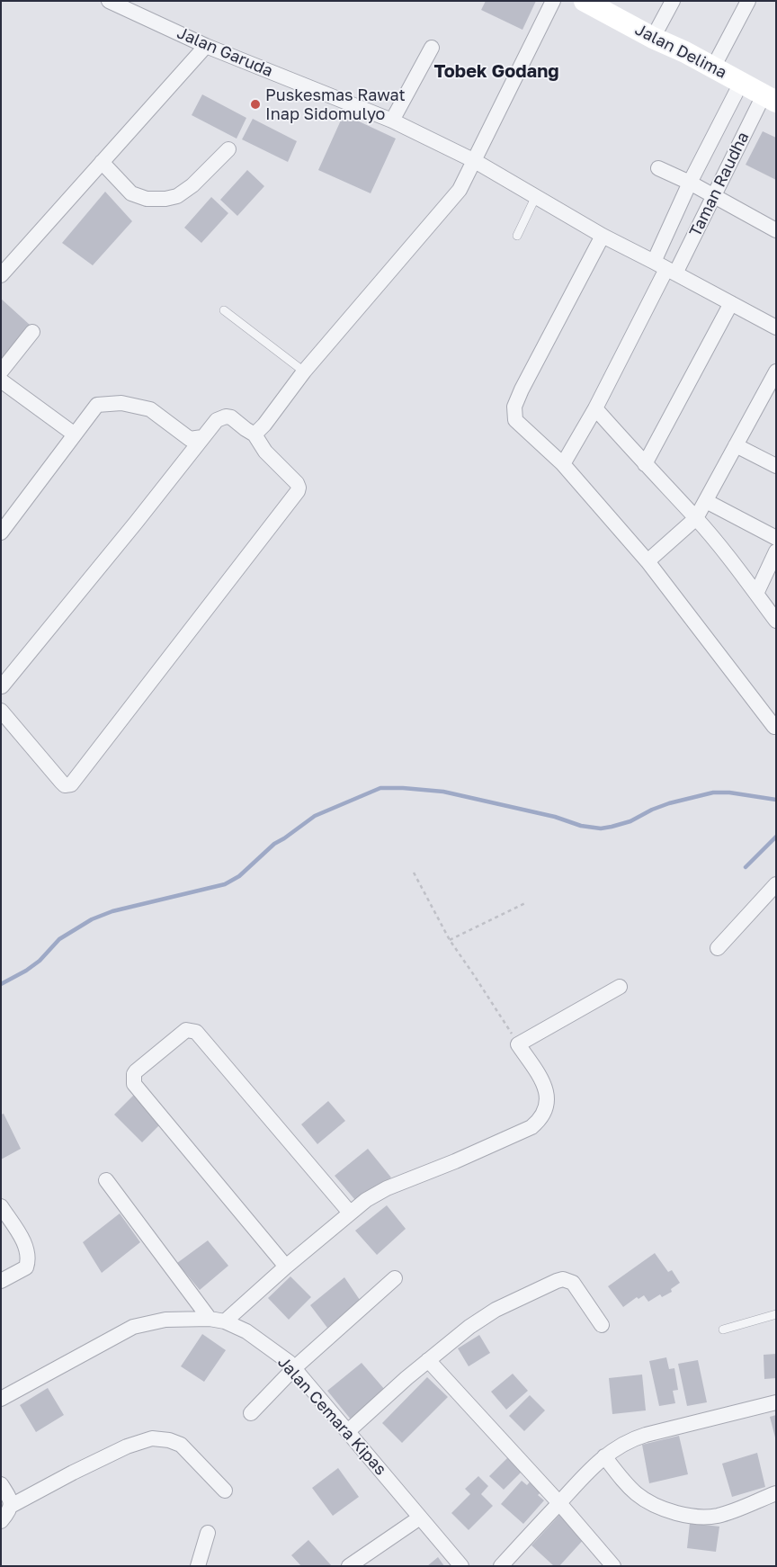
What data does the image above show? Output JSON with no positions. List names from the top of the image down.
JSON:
{
  "streets": {
    "main road": ["Jalan Delima"],
    "street": ["Jalan Garuda", "Taman Raudha", "Jalan Cemara Kipas"]
  },
  "crossings": [
    ["Jalan Delima", "Taman Raudha"],
    ["Jalan Garuda", "Taman Raudha"]
  ],
  "districts": ["Tobek Godang"],
  "places": ["Puskesmas Rawat Inap Sidomulyo"]
}
